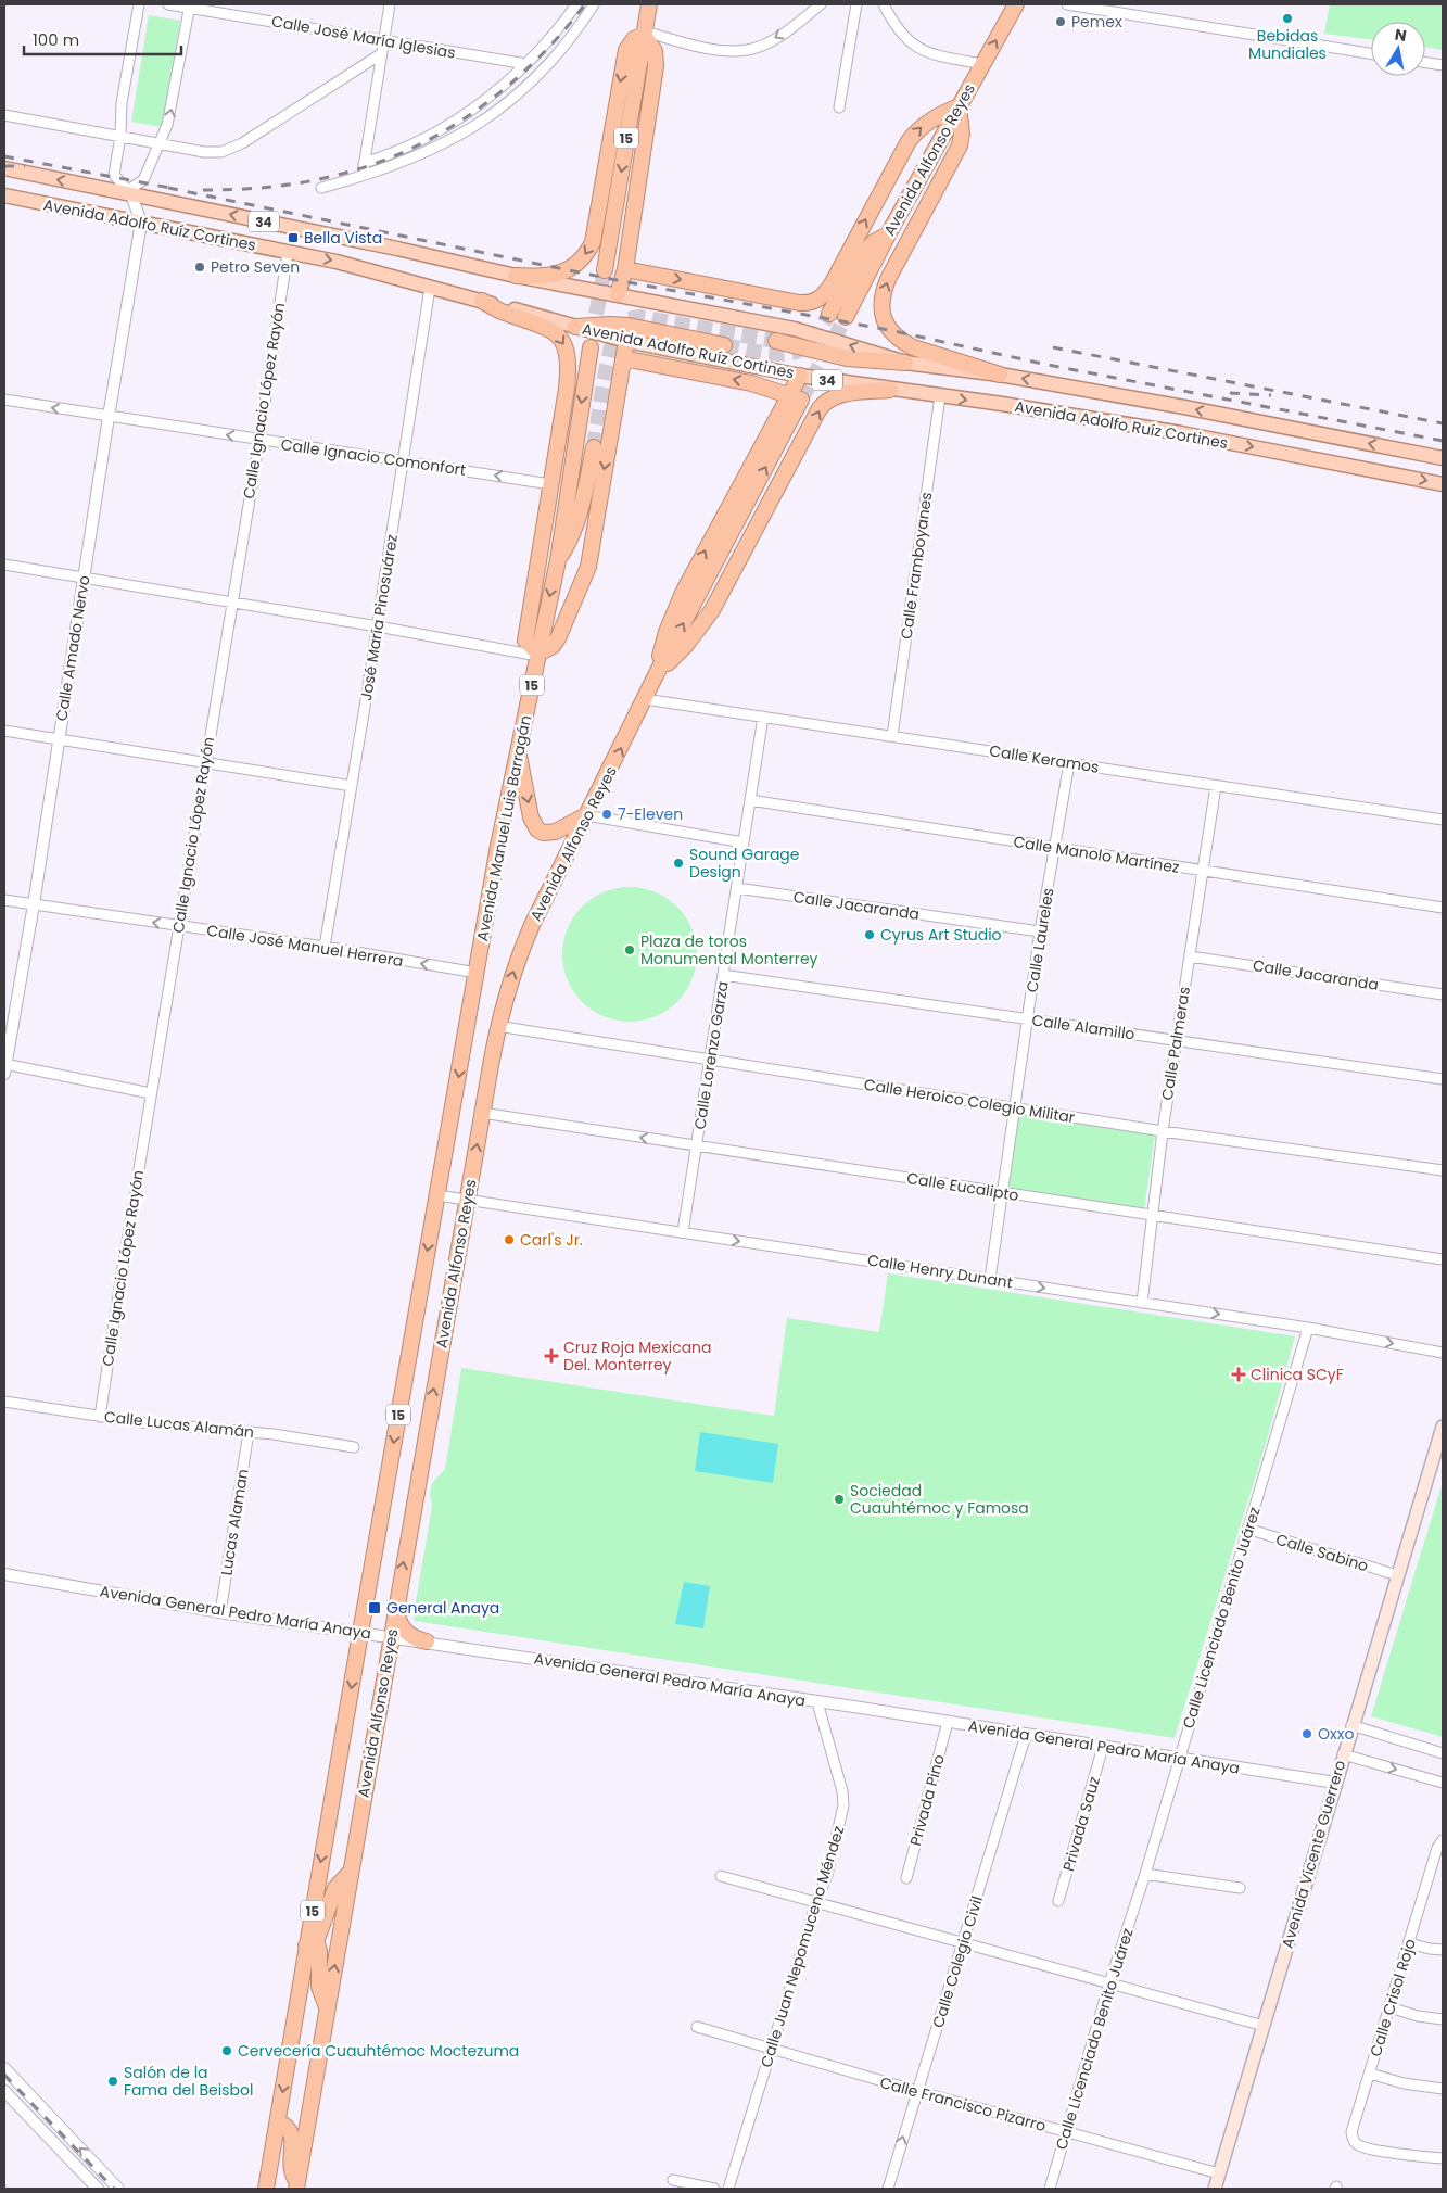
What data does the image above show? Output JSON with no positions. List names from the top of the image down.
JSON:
{
  "streets": {
    "highway": ["15", "Avenida Alfonso Reyes", "Avenida Manuel Luis Barragán"],
    "main road": ["34", "Avenida Adolfo Ruíz Cortines", "Avenida Vicente Guerrero"],
    "street": [
      "Calle José María Iglesias",
      "Calle Ignacio López Rayón",
      "Calle Ignacio Comonfort",
      "Calle Framboyanes",
      "José María Pinosuárez",
      "Calle Amado Nervo",
      "Calle Keramos",
      "Calle Manolo Martínez",
      "Calle Jacaranda",
      "Calle Laureles",
      "Calle José Manuel Herrera",
      "Calle Alamillo",
      "Calle Palmeras",
      "Calle Lorenzo Garza",
      "Calle Heroico Colegio Militar",
      "Calle Eucalipto",
      "Calle Henry Dunant",
      "Calle Lucas Alamán",
      "Lucas Alaman",
      "Calle Sabino",
      "Avenida General Pedro María Anaya",
      "Calle Licenciado Benito Juárez",
      "Privada Pino",
      "Privada Sauz",
      "Calle Juan Nepomuceno Méndez",
      "Calle Colegio Civil",
      "Calle Crisol Rojo",
      "Calle Francisco Pizarro"
    ]
  },
  "crossings": [
    ["Avenida Alfonso Reyes", "Calle Keramos"],
    ["Avenida Alfonso Reyes", "Avenida Manuel Luis Barragán"],
    ["Avenida Alfonso Reyes", "Calle Heroico Colegio Militar"],
    ["Avenida Alfonso Reyes", "Calle Eucalipto"],
    ["Avenida Alfonso Reyes", "Calle Henry Dunant"],
    ["Avenida Alfonso Reyes", "Avenida General Pedro María Anaya"],
    ["Avenida Adolfo Ruíz Cortines", "Calle Ignacio López Rayón"],
    ["Avenida Adolfo Ruíz Cortines", "Calle Framboyanes"],
    ["Avenida Adolfo Ruíz Cortines", "José María Pinosuárez"],
    ["Avenida Adolfo Ruíz Cortines", "Calle Amado Nervo"],
    ["Calle Ignacio López Rayón", "Calle Ignacio Comonfort"],
    ["Calle Ignacio López Rayón", "Calle José Manuel Herrera"],
    ["Calle Ignacio López Rayón", "Calle Lucas Alamán"],
    ["Calle Ignacio Comonfort", "José María Pinosuárez"],
    ["Calle Ignacio Comonfort", "Calle Amado Nervo"],
    ["Calle Framboyanes", "Calle Keramos"],
    ["José María Pinosuárez", "Calle José Manuel Herrera"],
    ["Calle Amado Nervo", "Calle José Manuel Herrera"],
    ["Calle Keramos", "Calle Laureles"],
    ["Calle Keramos", "Calle Palmeras"],
    ["Calle Keramos", "Calle Lorenzo Garza"],
    ["Avenida Manuel Luis Barragán", "Calle José Manuel Herrera"],
    ["Calle Manolo Martínez", "Calle Laureles"],
    ["Calle Manolo Martínez", "Calle Palmeras"],
    ["Calle Manolo Martínez", "Calle Lorenzo Garza"],
    ["Calle Jacaranda", "Calle Laureles"],
    ["Calle Jacaranda", "Calle Palmeras"],
    ["Calle Jacaranda", "Calle Lorenzo Garza"],
    ["Calle Laureles", "Calle Alamillo"],
    ["Calle Laureles", "Calle Heroico Colegio Militar"],
    ["Calle Laureles", "Calle Eucalipto"],
    ["Calle Laureles", "Calle Henry Dunant"],
    ["Calle Alamillo", "Calle Palmeras"],
    ["Calle Alamillo", "Calle Lorenzo Garza"],
    ["Calle Palmeras", "Calle Heroico Colegio Militar"],
    ["Calle Palmeras", "Calle Eucalipto"],
    ["Calle Palmeras", "Calle Henry Dunant"],
    ["Calle Lorenzo Garza", "Calle Heroico Colegio Militar"],
    ["Calle Lorenzo Garza", "Calle Eucalipto"],
    ["Calle Lorenzo Garza", "Calle Henry Dunant"],
    ["Calle Henry Dunant", "Calle Licenciado Benito Juárez"],
    ["Calle Lucas Alamán", "Lucas Alaman"],
    ["Lucas Alaman", "Avenida General Pedro María Anaya"],
    ["Calle Sabino", "Calle Licenciado Benito Juárez"],
    ["Calle Sabino", "Avenida Vicente Guerrero"],
    ["Avenida General Pedro María Anaya", "Calle Licenciado Benito Juárez"],
    ["Avenida General Pedro María Anaya", "Privada Pino"],
    ["Avenida General Pedro María Anaya", "Privada Sauz"],
    ["Avenida General Pedro María Anaya", "Avenida Vicente Guerrero"],
    ["Avenida General Pedro María Anaya", "Calle Juan Nepomuceno Méndez"],
    ["Avenida General Pedro María Anaya", "Calle Colegio Civil"],
    ["Calle Licenciado Benito Juárez", "Calle Francisco Pizarro"],
    ["Avenida Vicente Guerrero", "Calle Francisco Pizarro"],
    ["Calle Juan Nepomuceno Méndez", "Calle Francisco Pizarro"],
    ["Calle Colegio Civil", "Calle Francisco Pizarro"]
  ],
  "one_way": ["Calle Ignacio Comonfort", "Calle José Manuel Herrera", "Calle Henry Dunant"],
  "places": {
    "other": [
      "Bebidas Mundiales",
      "Pemex",
      "Petro Seven",
      "7-Eleven",
      "Sound Garage Design",
      "Cyrus Art Studio",
      "Plaza de toros Monumental Monterrey",
      "Carl's Jr.",
      "Sociedad Cuauhtémoc y Famosa",
      "Oxxo",
      "Cervecería Cuauhtémoc Moctezuma",
      "Salón de la Fama del Beisbol"
    ],
    "transit": ["Bella Vista", "General Anaya"],
    "health": ["Cruz Roja Mexicana Del. Monterrey", "Clinica SCyF"]
  },
  "scale_bar": "100 m",
  "north": "top"
}
